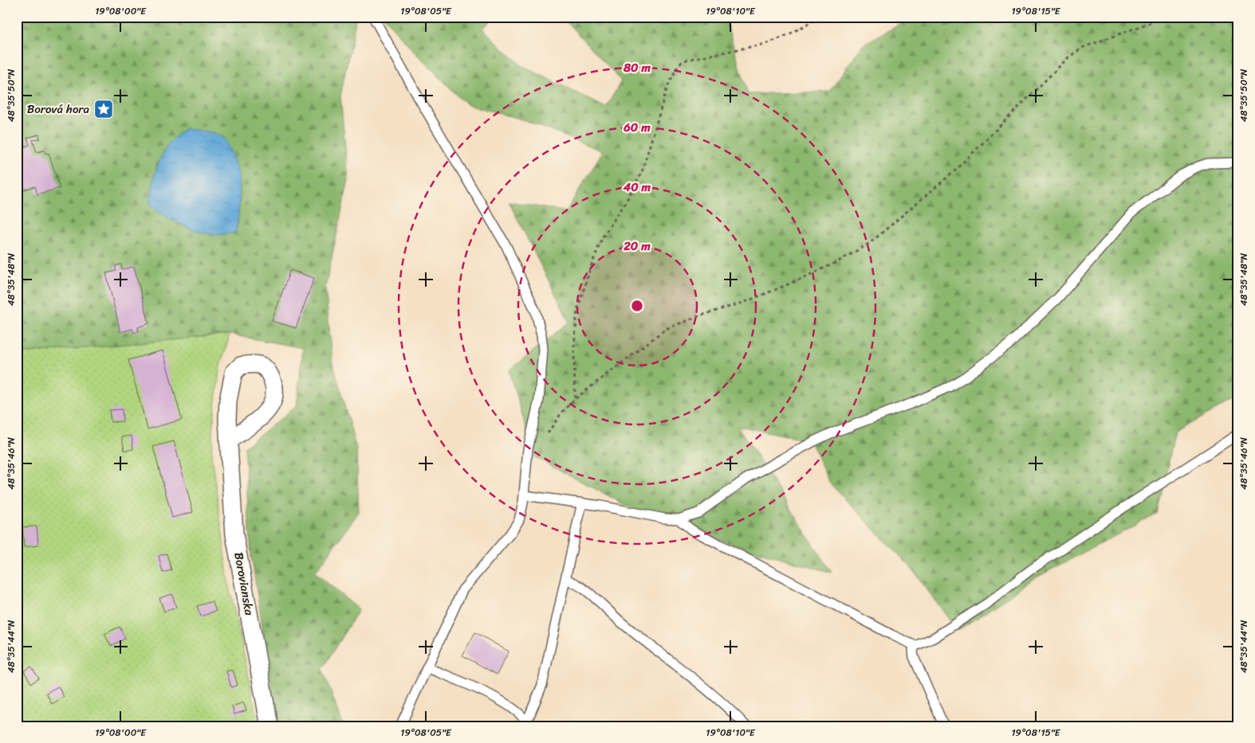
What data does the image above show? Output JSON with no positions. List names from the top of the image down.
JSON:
{
  "streets": {
    "street": ["Borovianska"]
  },
  "places": {
    "place": ["Borová hora"]
  },
  "coordinates": [
    "19°08'00\"E",
    "19°08'05\"E",
    "19°08'10\"E",
    "19°08'15\"E",
    "48°35'50\"N",
    "48°35'48\"N",
    "48°35'46\"N",
    "48°35'44\"N"
  ],
  "rings": [
    "80 m",
    "60 m",
    "40 m",
    "20 m"
  ]
}
